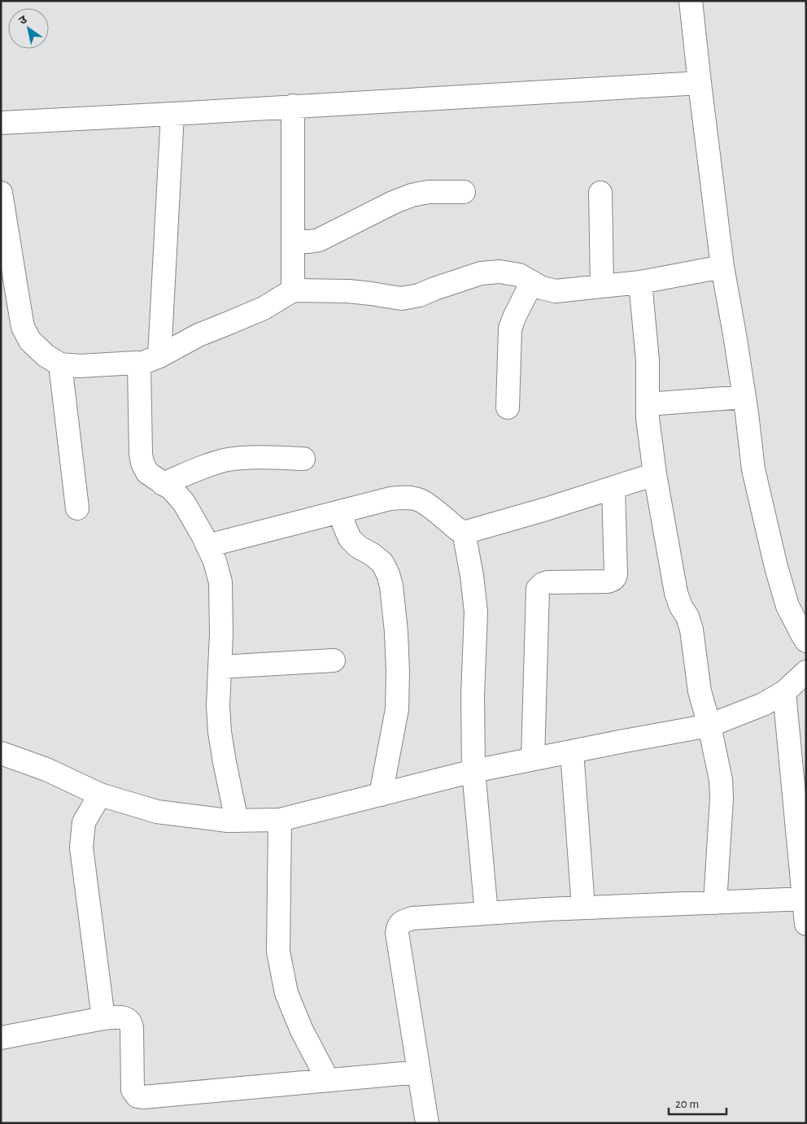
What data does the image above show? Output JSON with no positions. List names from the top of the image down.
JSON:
{
  "scale_bar": "20 m",
  "north": "top left"
}
